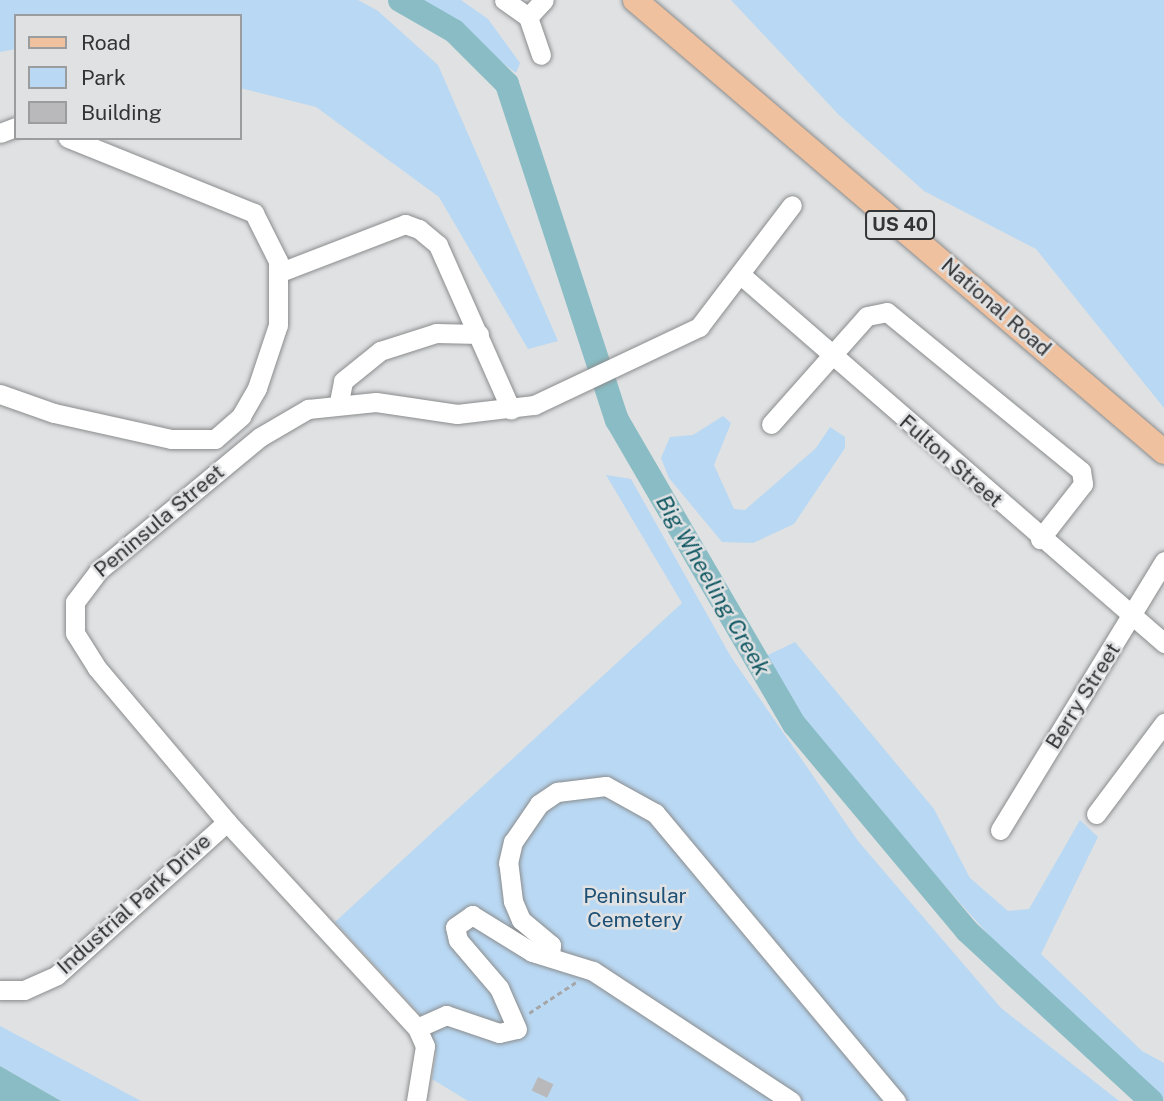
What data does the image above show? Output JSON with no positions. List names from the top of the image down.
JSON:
{
  "streets": {
    "main road": ["US 40", "National Road"],
    "street": [
      "Fulton Street",
      "Peninsula Street",
      "Berry Street",
      "Industrial Park Drive"
    ]
  },
  "crossings": [
    ["Fulton Street", "Peninsula Street"],
    ["Fulton Street", "Berry Street"],
    ["Peninsula Street", "Industrial Park Drive"]
  ],
  "water": ["Big Wheeling Creek"],
  "parks": ["Peninsular Cemetery"],
  "legend": ["Road", "Park", "Building"]
}
